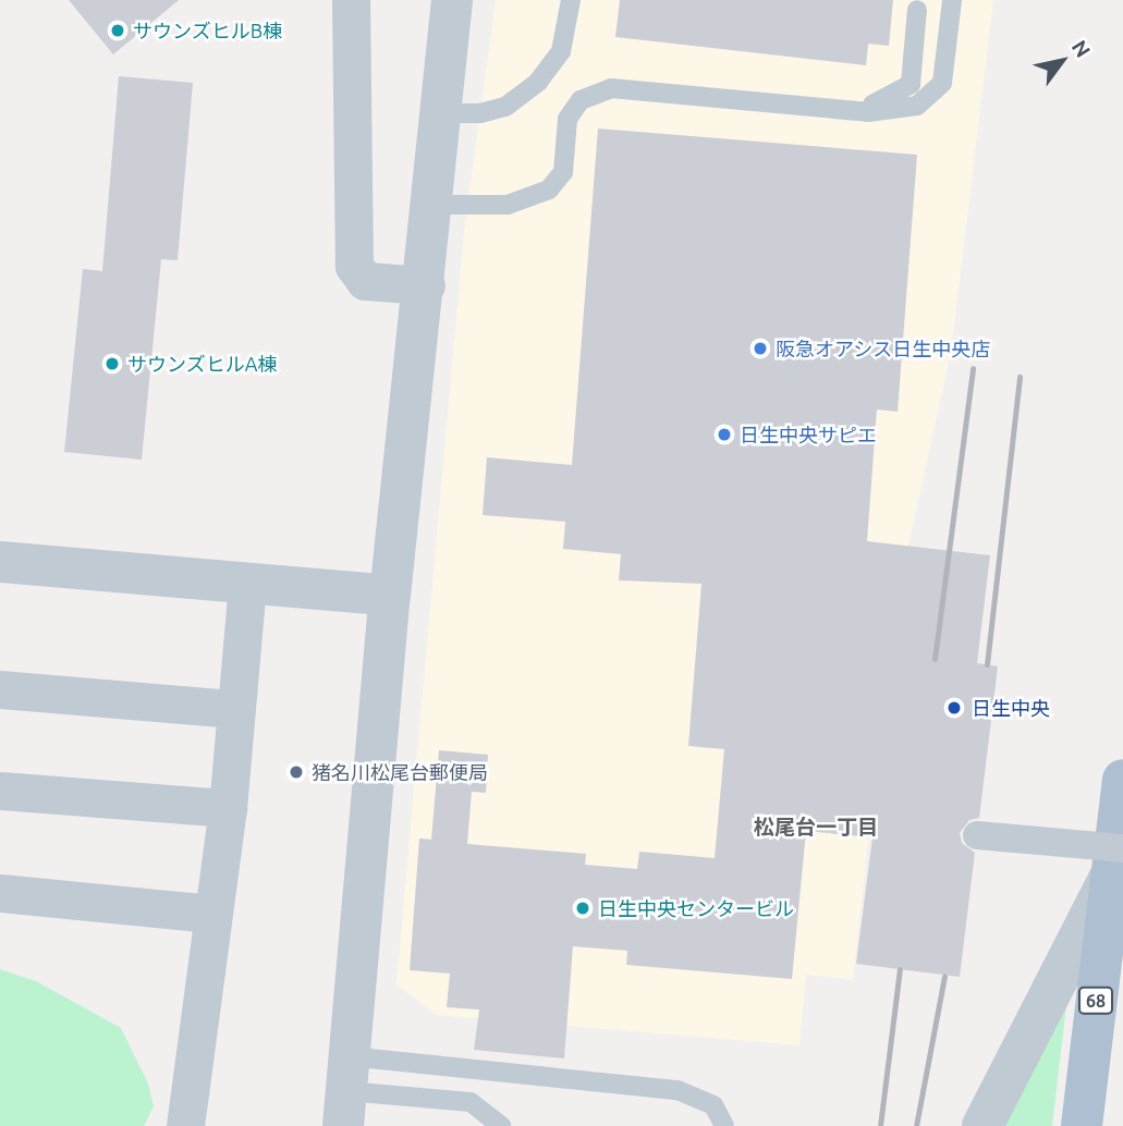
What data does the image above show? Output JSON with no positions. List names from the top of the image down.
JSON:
{
  "streets": {
    "main road": ["68"]
  },
  "districts": ["松尾台一丁目"],
  "places": [
    "サウンズヒルB棟",
    "阪急オアシス日生中央店",
    "サウンズヒルA棟",
    "日生中央サピエ",
    "日生中央",
    "猪名川松尾台郵便局",
    "日生中央センタービル"
  ],
  "north": "top right"
}
